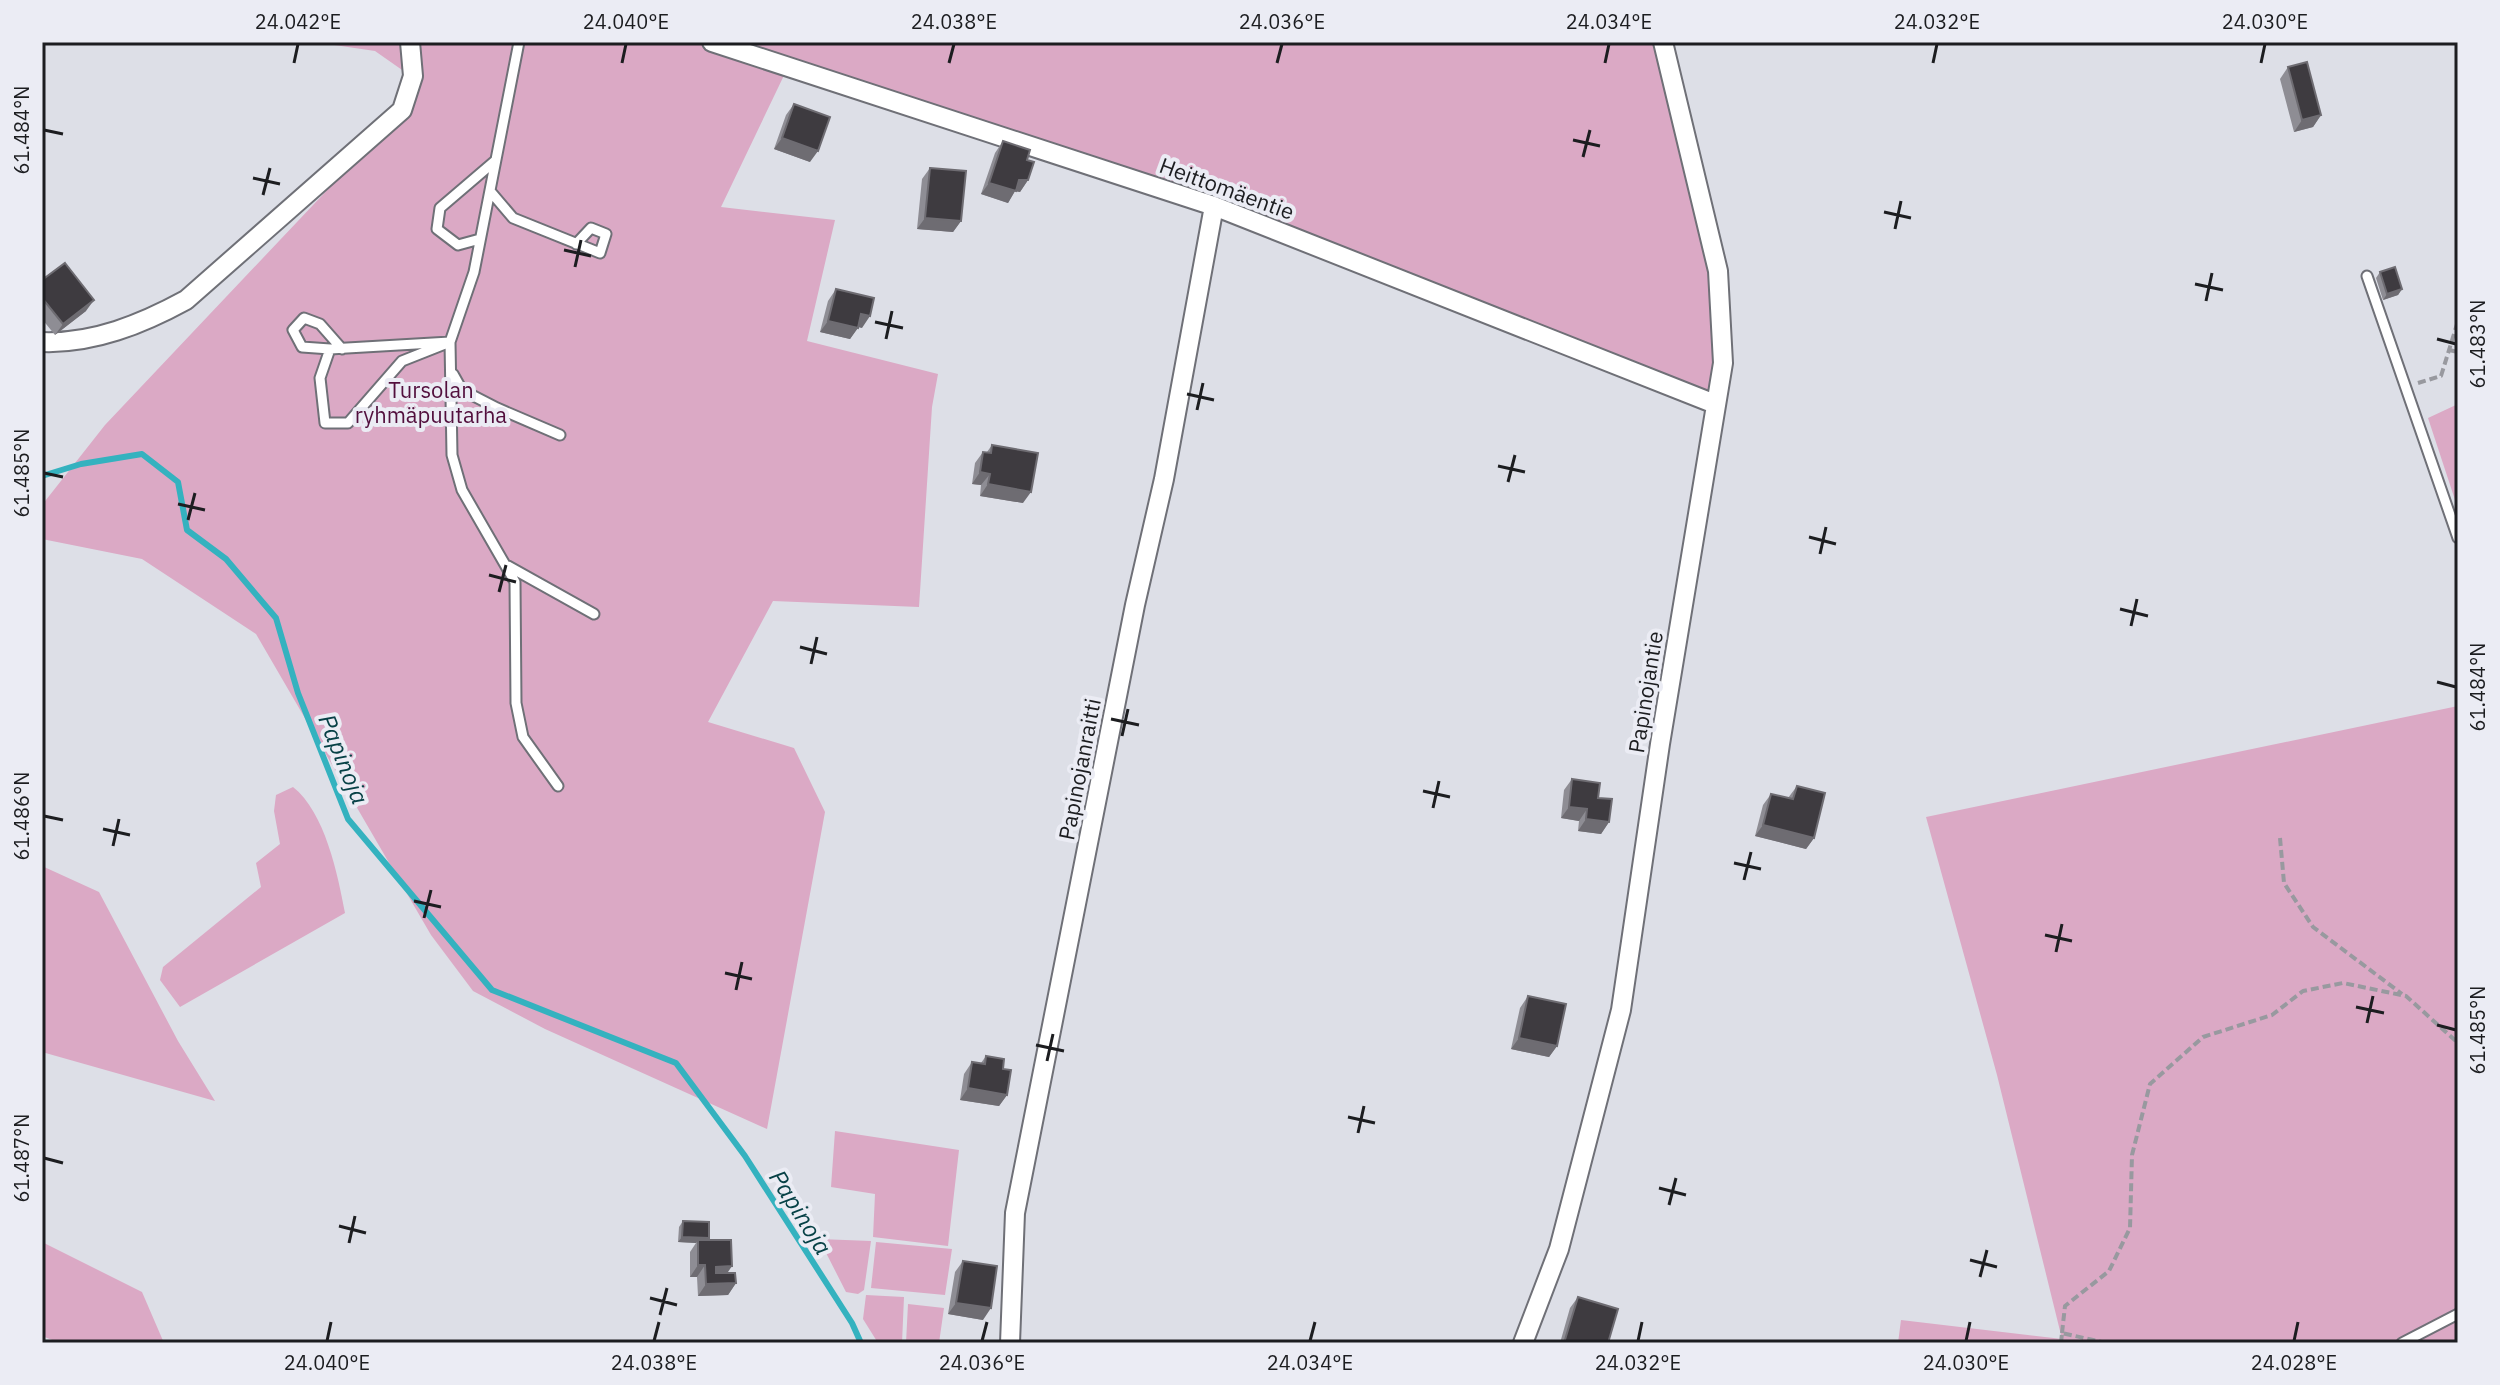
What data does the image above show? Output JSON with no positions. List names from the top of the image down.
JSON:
{
  "streets": {
    "street": ["Heittomäentie", "Papinojantie", "Papinojanraitti"]
  },
  "crossings": [
    ["Heittomäentie", "Papinojantie"],
    ["Heittomäentie", "Papinojanraitti"]
  ],
  "water": ["Papinoja"],
  "parks": ["Tursolan ryhmäpuutarha"],
  "coordinates": [
    "24.042°E",
    "24.040°E",
    "24.038°E",
    "24.036°E",
    "24.034°E",
    "24.032°E",
    "24.030°E",
    "61.484°N",
    "61.483°N",
    "61.485°N",
    "61.486°N",
    "61.487°N",
    "24.028°E"
  ]
}
